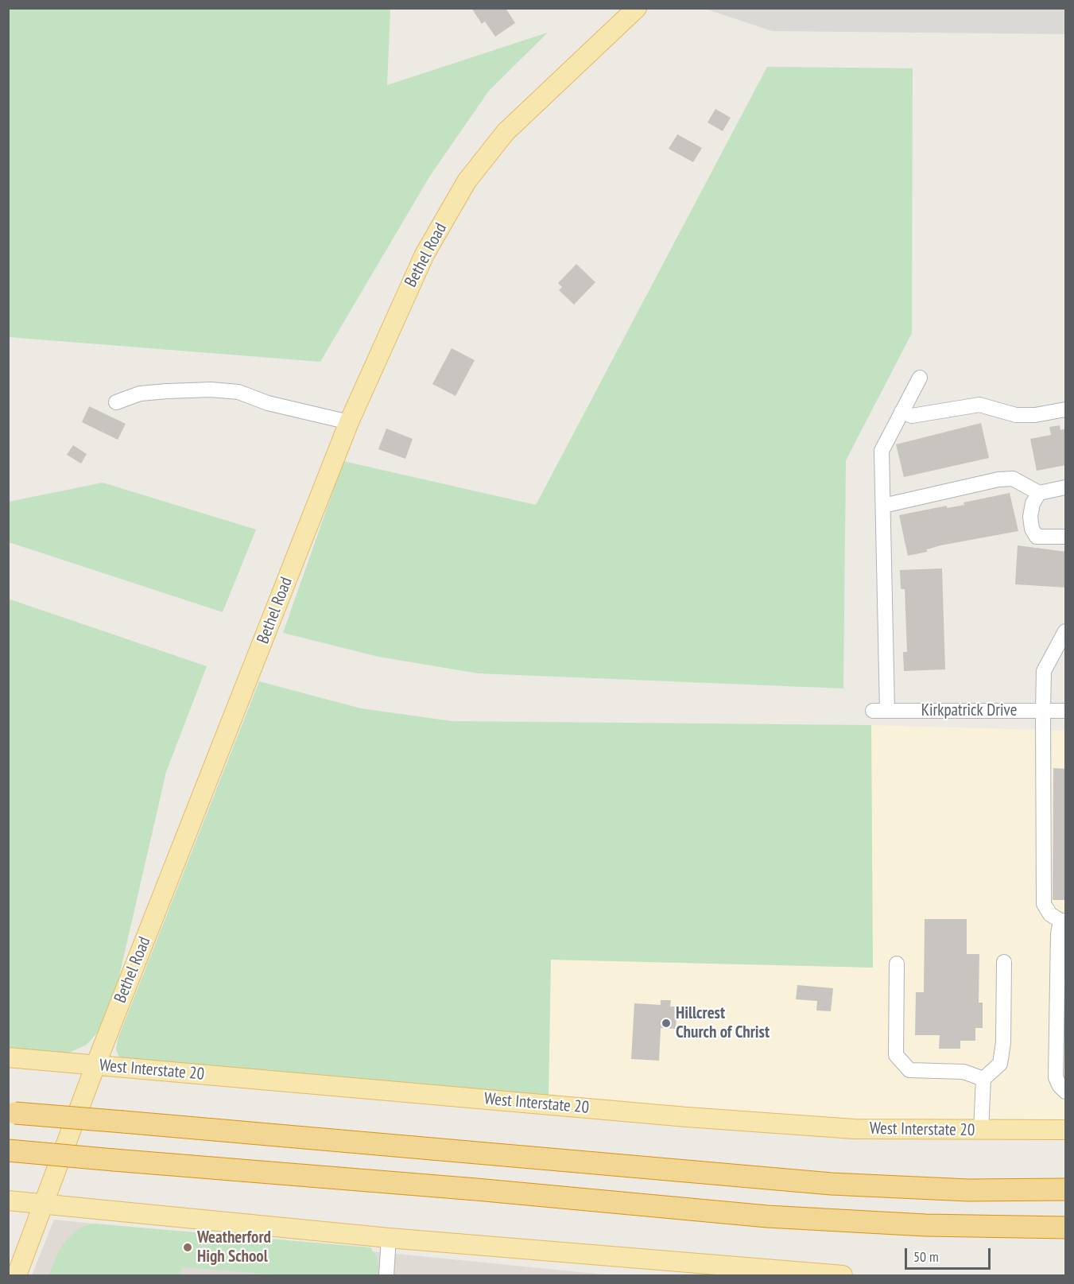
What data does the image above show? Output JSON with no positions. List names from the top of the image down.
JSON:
{
  "streets": {
    "main road": ["Bethel Road", "West Interstate 20"],
    "street": ["Kirkpatrick Drive"]
  },
  "crossings": [
    ["Bethel Road", "West Interstate 20"]
  ],
  "places": ["Hillcrest Church of Christ", "Weatherford High School"],
  "scale_bar": "50 m"
}
